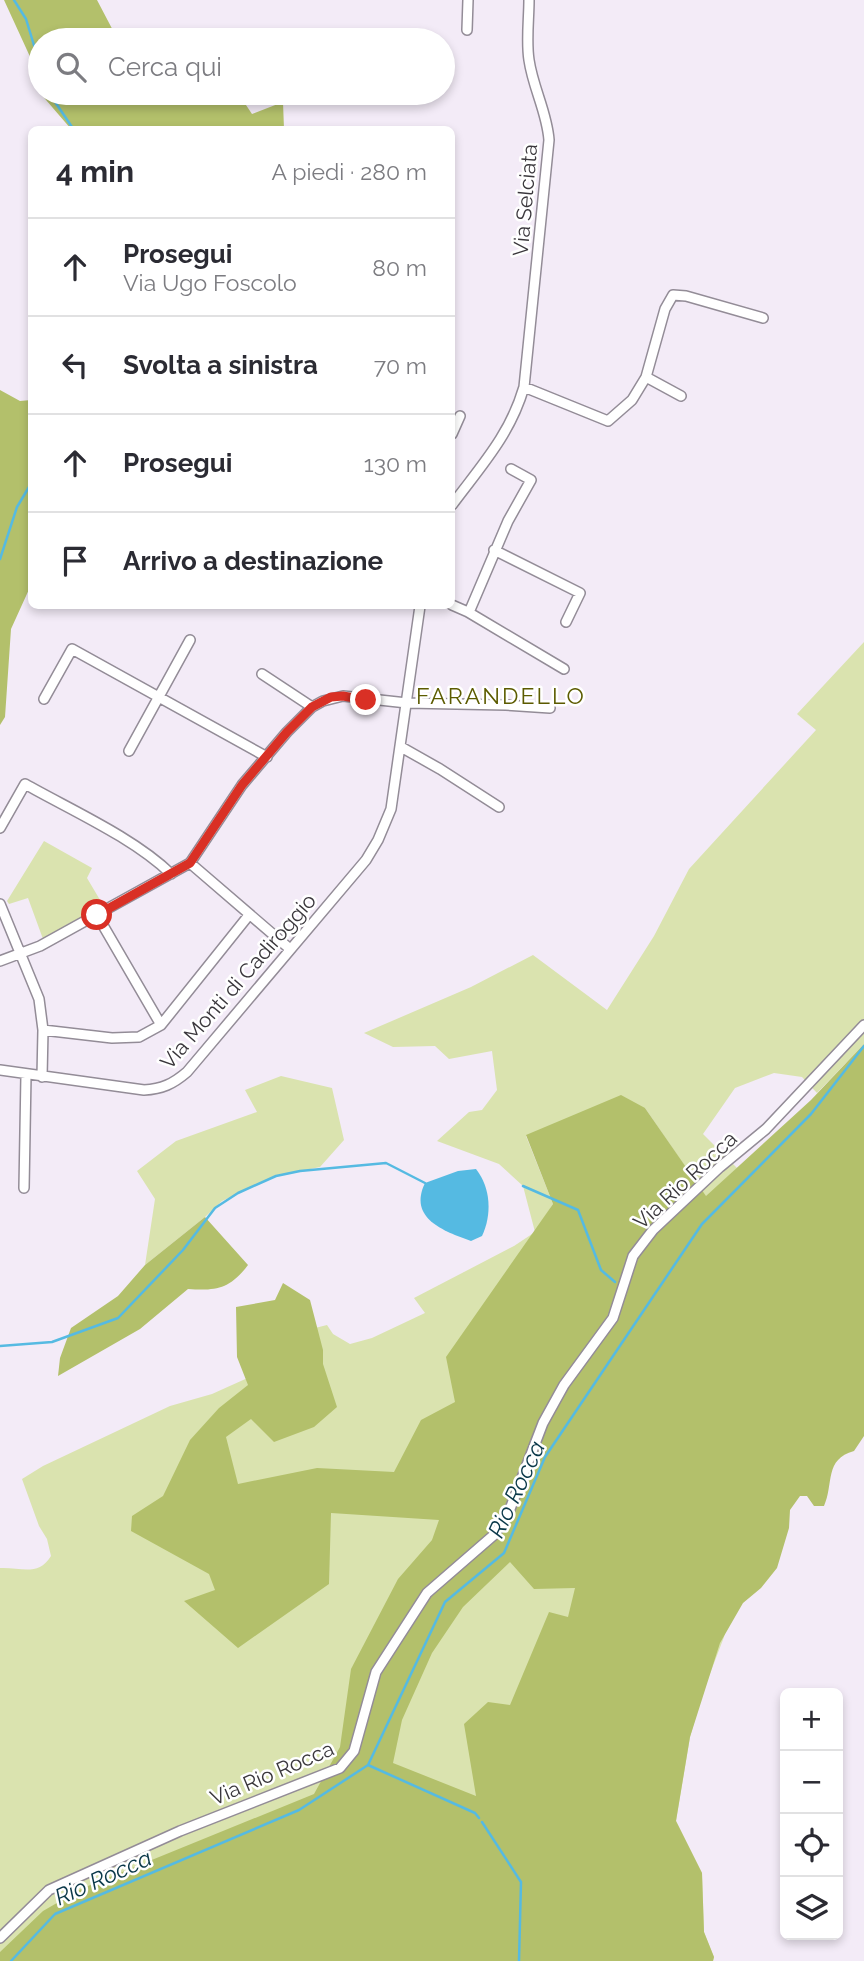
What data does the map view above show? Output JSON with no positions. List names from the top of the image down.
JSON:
{
  "streets": {
    "street": ["Via Selciata", "Via Monti di Cadiroggio", "Via Rio Rocca"]
  },
  "districts": ["FARANDELLO"],
  "water": ["Rio Rocca"],
  "page": {
    "search": "Cerca qui",
    "heading": ["4 min", "A piedi · 280 m"],
    "list": [
      ["Prosegui", "Via Ugo Foscolo", "80 m"],
      ["Svolta a sinistra", "70 m"],
      ["Prosegui", "130 m"],
      "Arrivo a destinazione"
    ],
    "map_buttons": ["+", "−"]
  }
}
